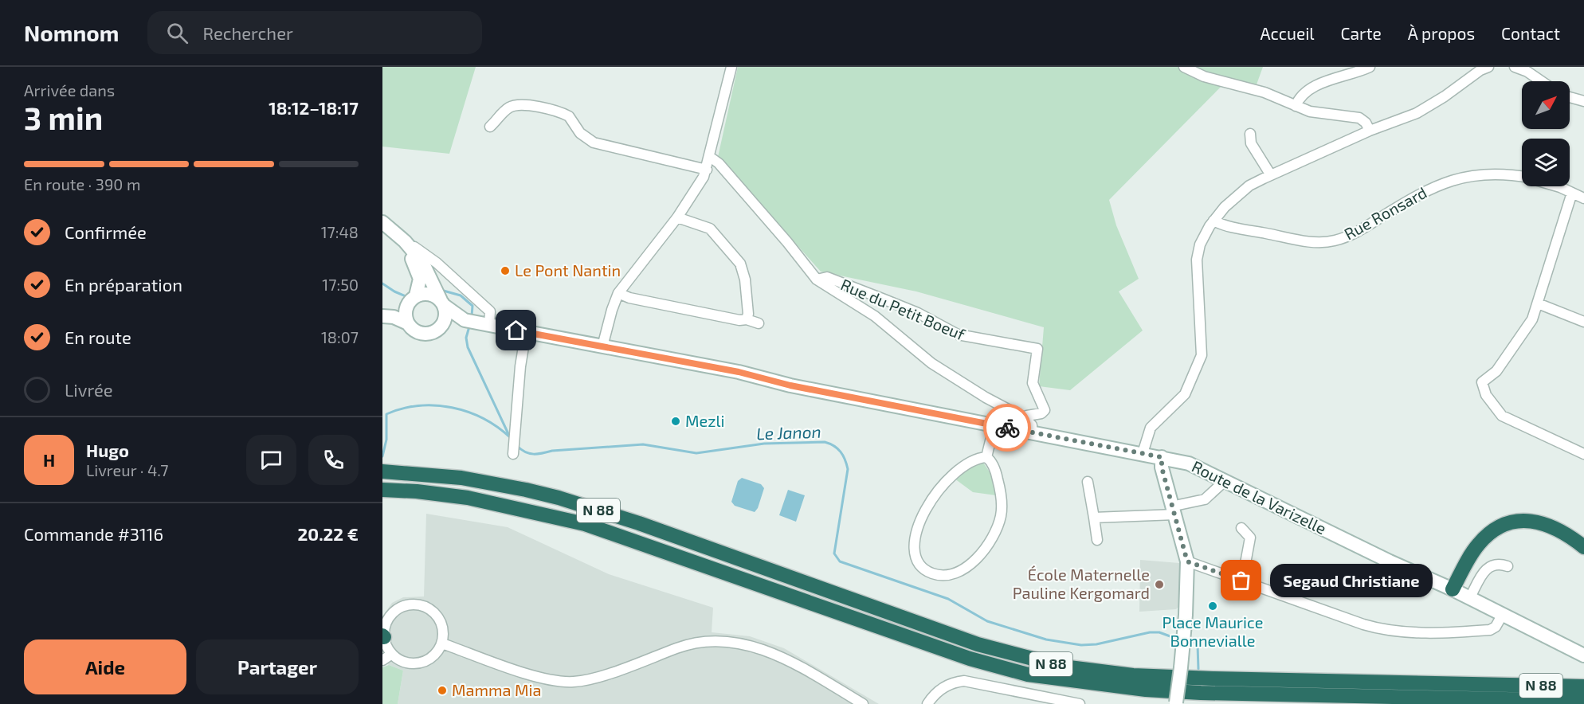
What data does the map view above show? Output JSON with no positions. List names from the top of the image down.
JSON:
{
  "streets": {
    "highway": ["N 88"],
    "main road": ["Route de la Varizelle"],
    "street": ["Rue Ronsard", "Rue du Petit Boeuf"]
  },
  "water": ["Le Janon"],
  "places": [
    "Le Pont Nantin",
    "Mezli",
    "Segaud Christiane",
    "École Maternelle Pauline Kergomard",
    "Place Maurice Bonnevialle",
    "Mamma Mia"
  ],
  "north": "top right",
  "page": {
    "header": "Nomnom",
    "search": "Rechercher",
    "nav": [
      "Accueil",
      "Carte",
      "À propos",
      "Contact"
    ],
    "heading": ["3 min", "Arrivée dans", "18:12–18:17"],
    "panel": [
      "Hugo",
      "Livreur · 4.7",
      "Commande #3116",
      "20.22 €"
    ],
    "bar": "En route · 390 m",
    "list": [
      ["Confirmée", "17:48"],
      ["En préparation", "17:50"],
      ["En route", "18:07"],
      "Livrée"
    ],
    "round": "H",
    "bubble": "Segaud Christiane",
    "buttons": ["Aide", "Partager"]
  }
}
